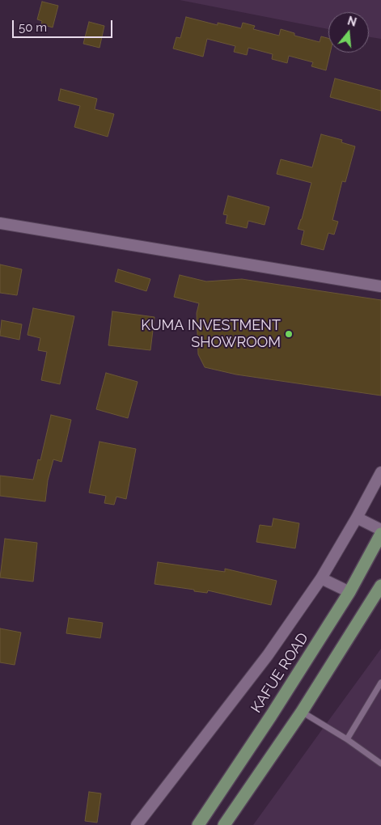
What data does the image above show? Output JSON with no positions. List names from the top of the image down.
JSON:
{
  "streets": {
    "main road": ["KAFUE ROAD"]
  },
  "places": ["KUMA INVESTMENT SHOWROOM"],
  "scale_bar": "50 m",
  "north": "top"
}
